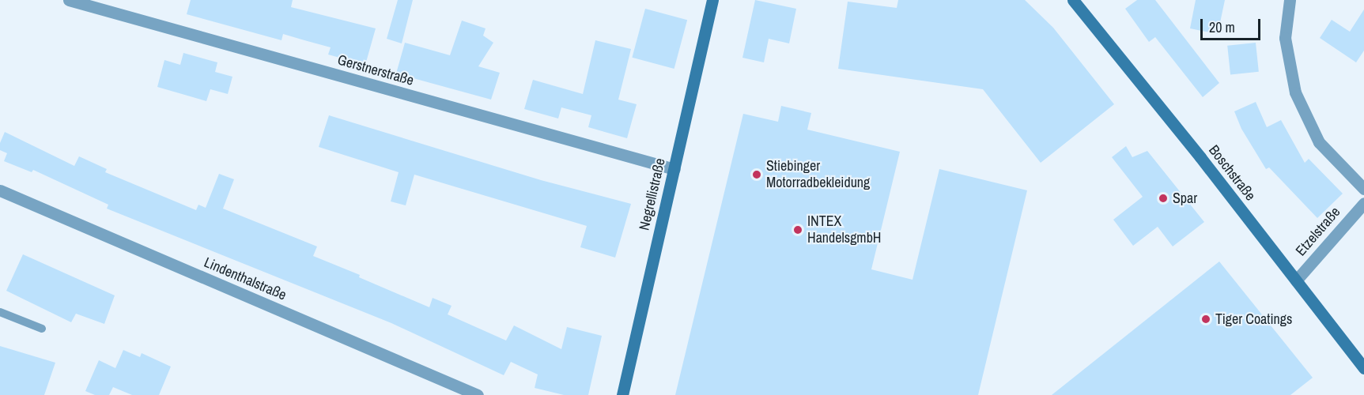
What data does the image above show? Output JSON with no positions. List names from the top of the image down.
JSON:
{
  "streets": {
    "main road": ["Boschstraße", "Negrellistraße"],
    "street": ["Gerstnerstraße", "Etzelstraße", "Lindenthalstraße"]
  },
  "crossings": [
    ["Gerstnerstraße", "Negrellistraße"],
    ["Boschstraße", "Etzelstraße"]
  ],
  "places": [
    "Stiebinger Motorradbekleidung",
    "Spar",
    "INTEX HandelsgmbH",
    "Tiger Coatings"
  ],
  "scale_bar": "20 m"
}
